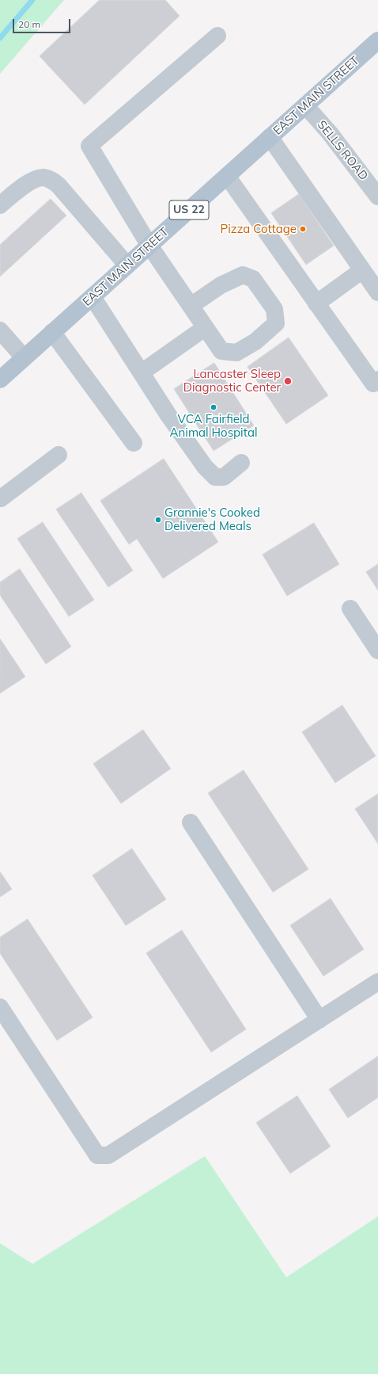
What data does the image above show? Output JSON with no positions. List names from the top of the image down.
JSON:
{
  "streets": {
    "main road": ["EAST MAIN STREET", "US 22"],
    "street": ["SELLS ROAD"]
  },
  "crossings": [
    ["EAST MAIN STREET", "SELLS ROAD"]
  ],
  "places": [
    "Pizza Cottage",
    "Lancaster Sleep Diagnostic Center",
    "VCA Fairfield Animal Hospital",
    "Grannie's Cooked Delivered Meals"
  ],
  "scale_bar": "20 m"
}
